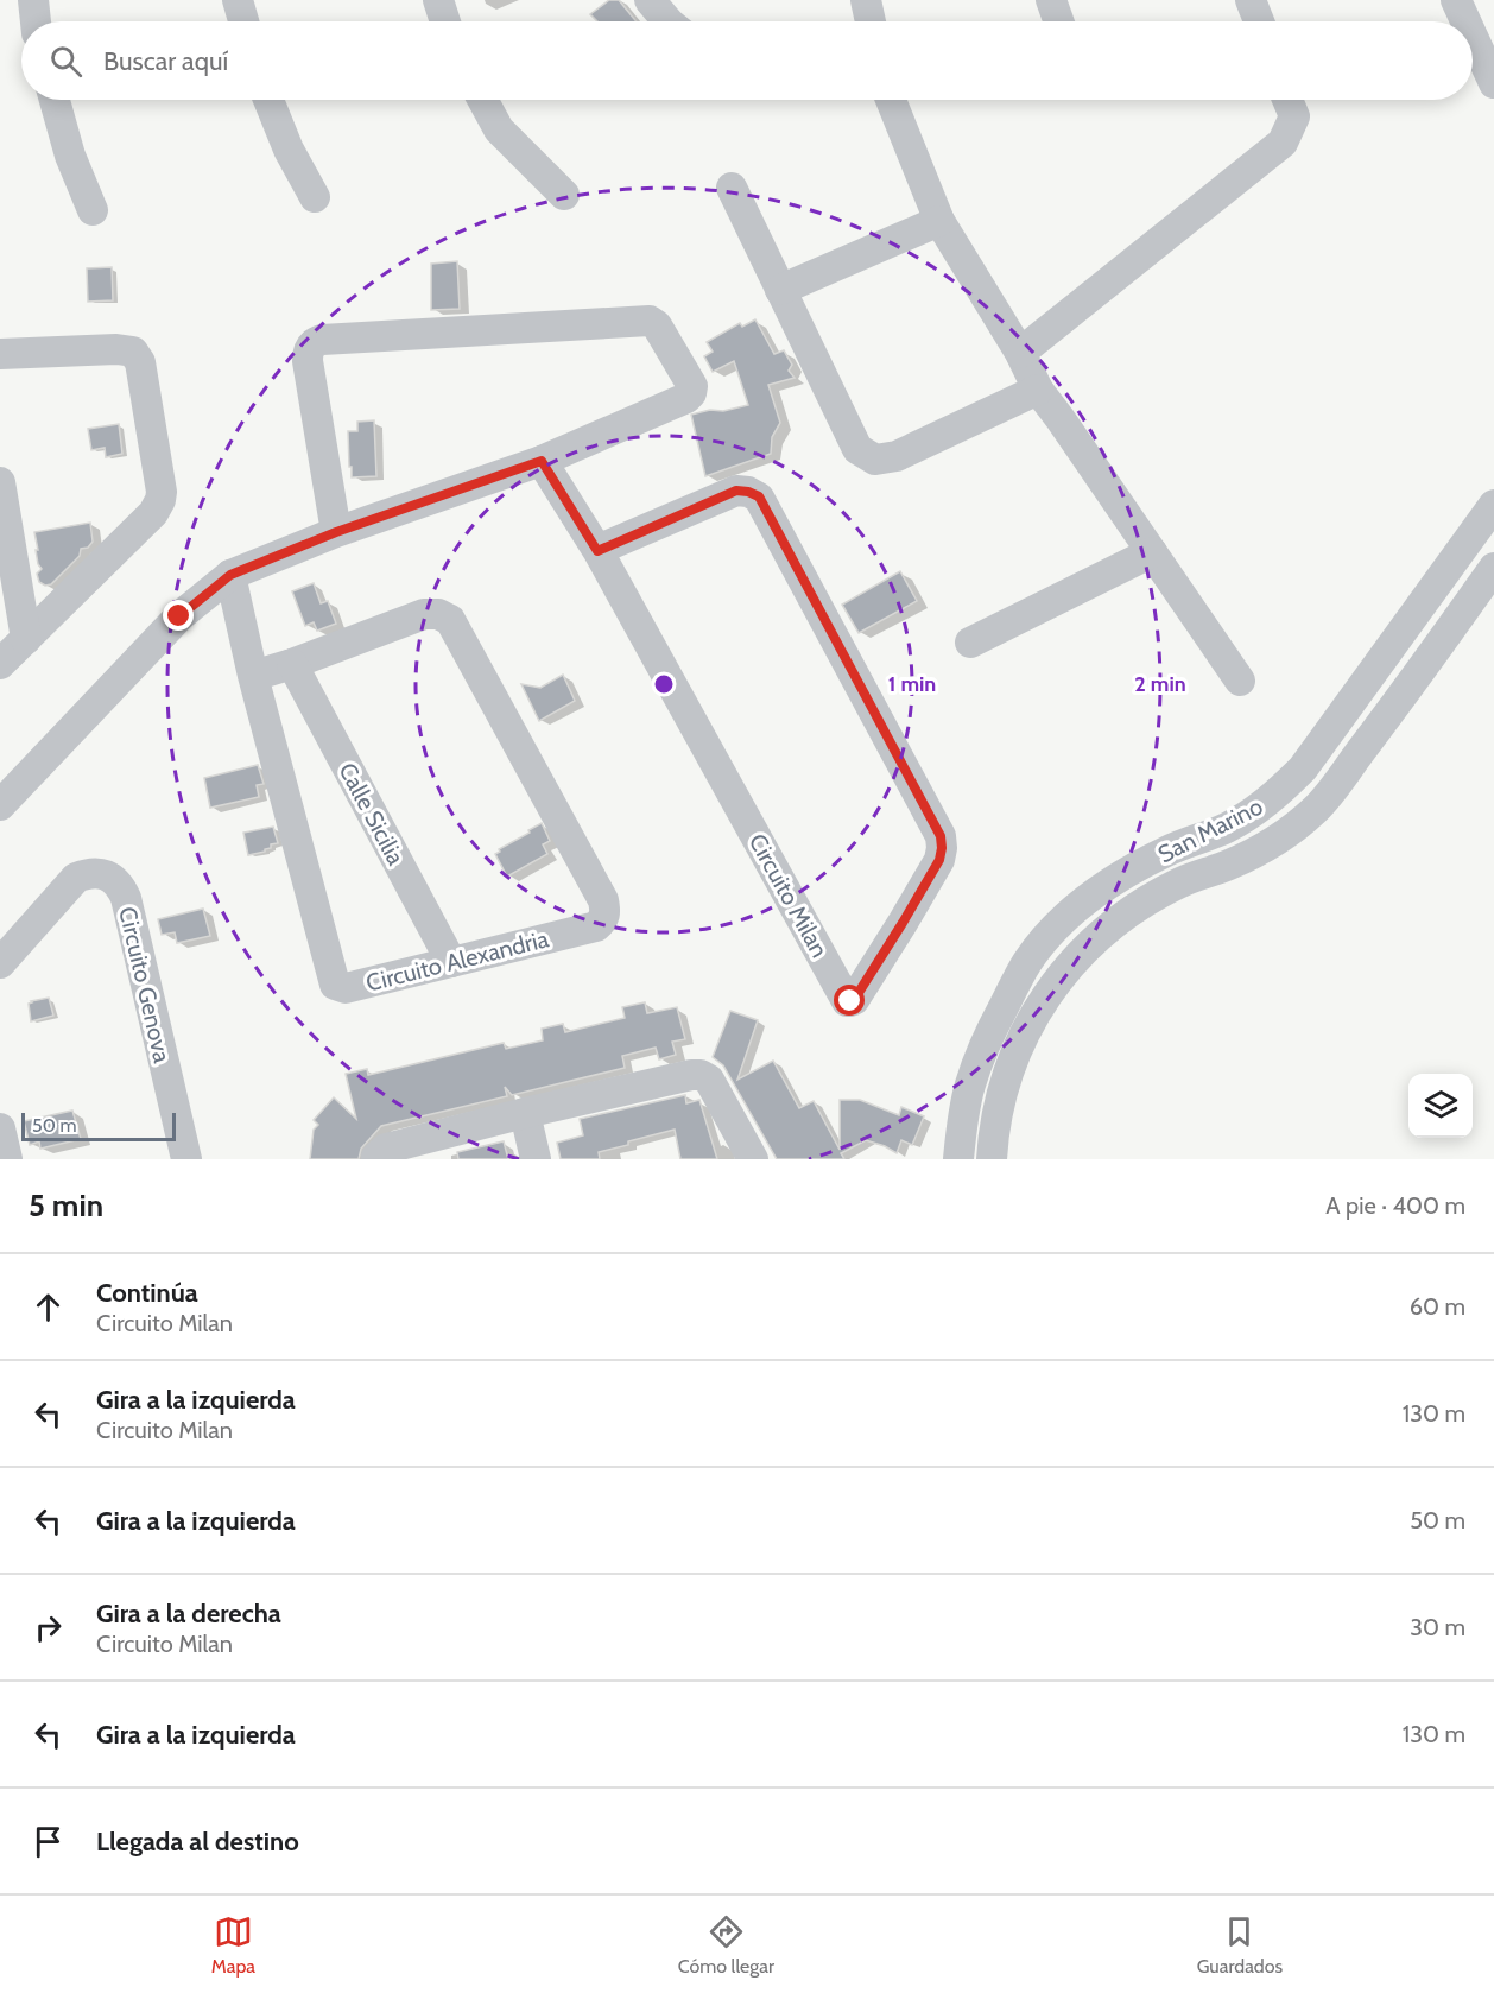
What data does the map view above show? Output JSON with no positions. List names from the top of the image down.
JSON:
{
  "streets": {
    "street": [
      "Calle Sicilia",
      "San Marino",
      "Circuito Milan",
      "Circuito Alexandria",
      "Circuito Genova"
    ]
  },
  "crossings": [
    ["Calle Sicilia", "Circuito Alexandria"]
  ],
  "scale_bar": "50 m",
  "page": {
    "search": "Buscar aquí",
    "scale": "50 m",
    "heading": ["5 min", "A pie · 400 m"],
    "list": [
      ["Continúa", "Circuito Milan", "60 m"],
      ["Gira a la izquierda", "Circuito Milan", "130 m"],
      ["Gira a la izquierda", "50 m"],
      ["Gira a la derecha", "Circuito Milan", "30 m"],
      ["Gira a la izquierda", "130 m"],
      "Llegada al destino"
    ],
    "nav": ["Mapa", "Cómo llegar", "Guardados"]
  },
  "rings": ["1 min", "2 min"]
}
